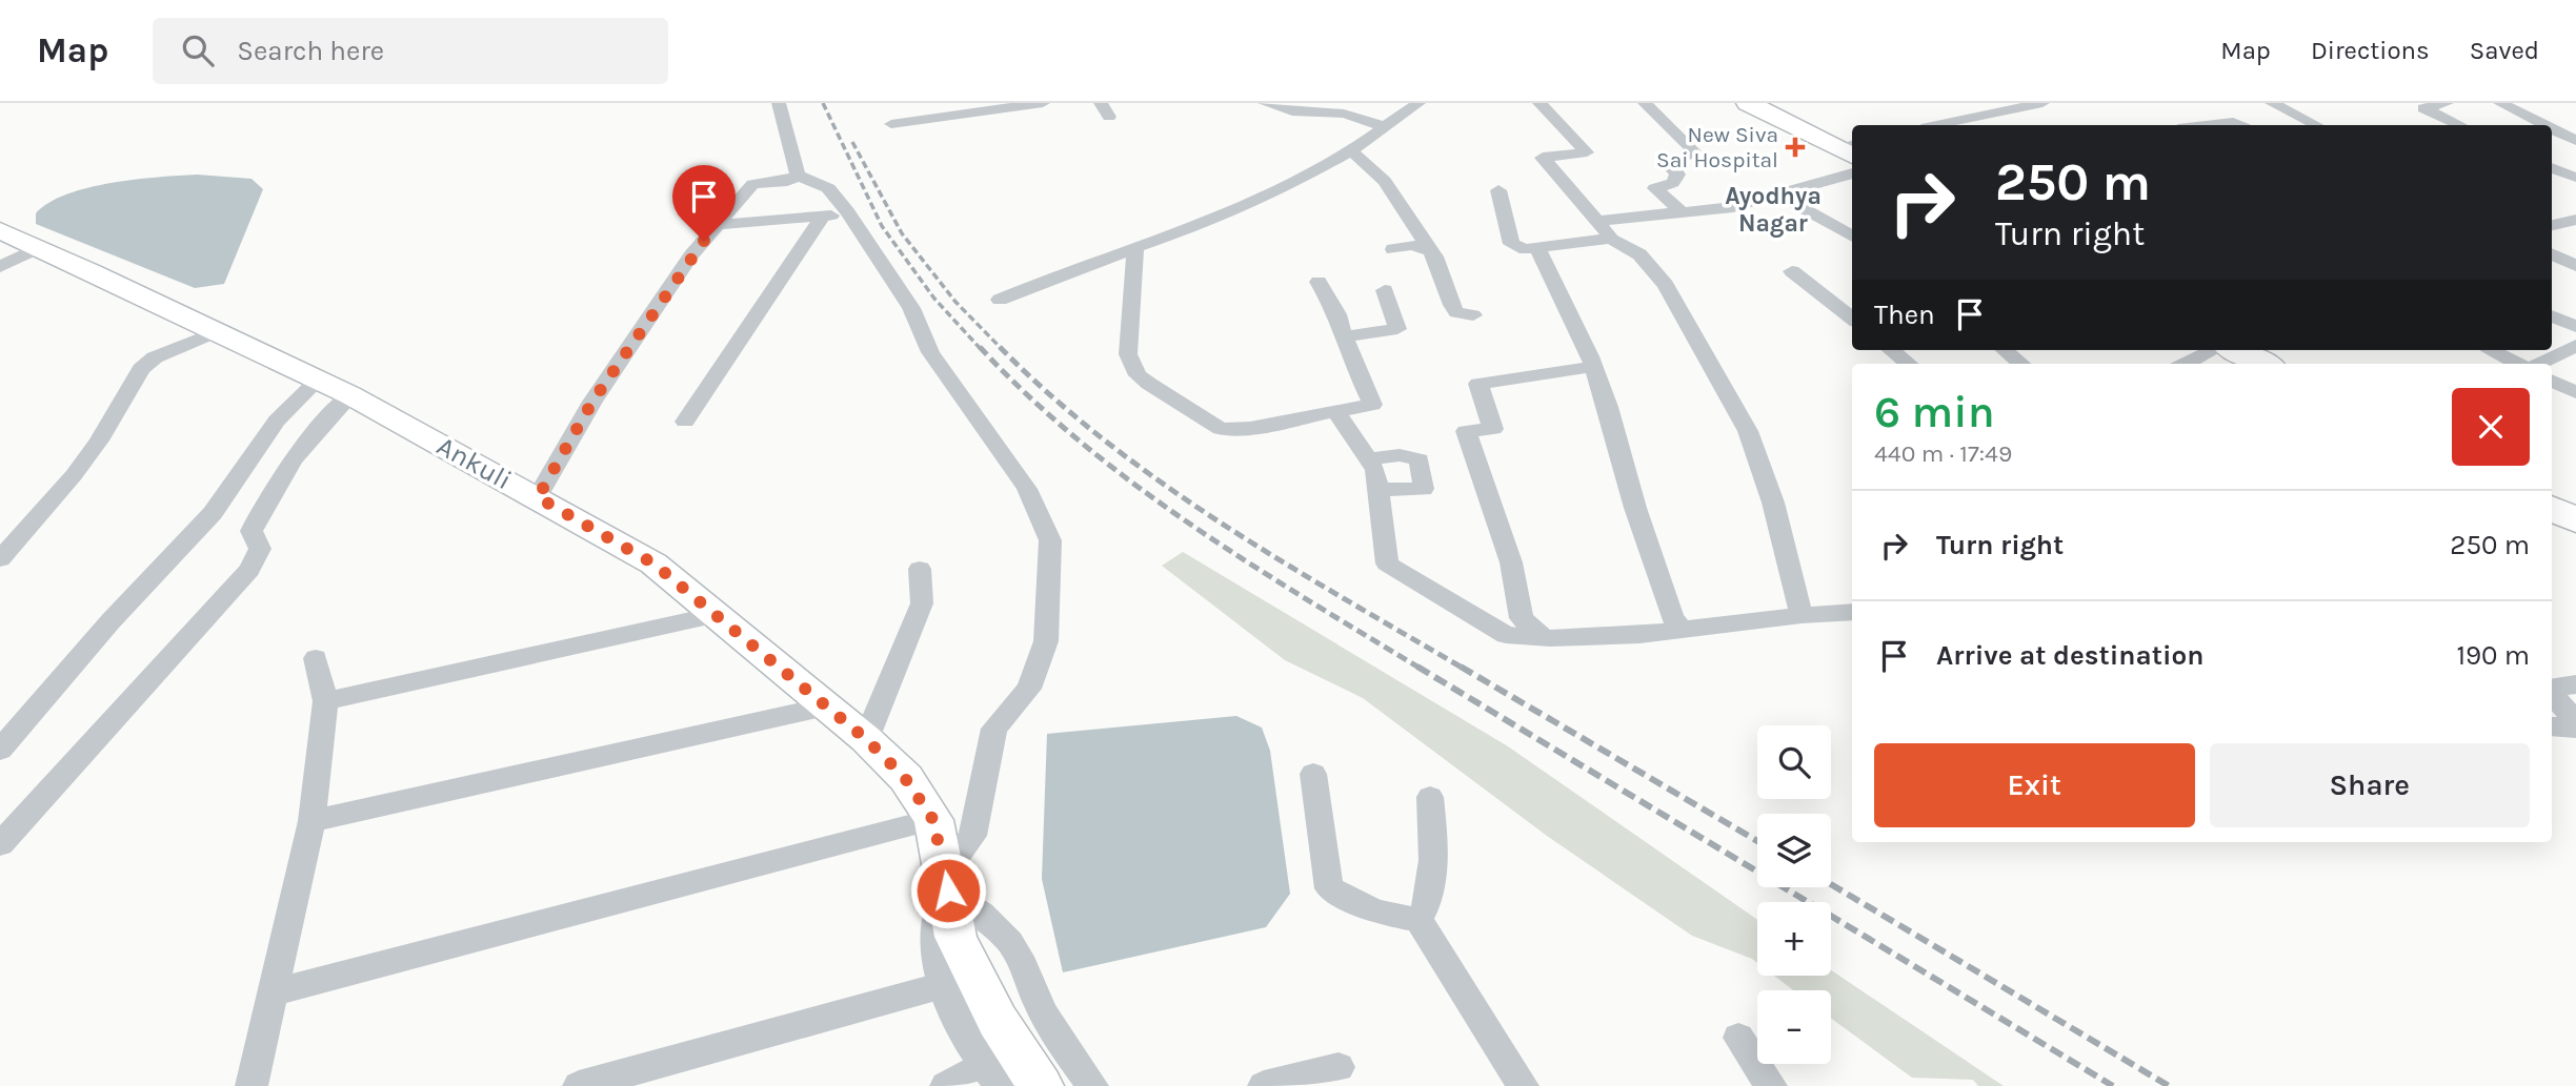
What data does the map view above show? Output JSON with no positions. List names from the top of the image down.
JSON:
{
  "streets": {
    "main road": ["Ankuli"]
  },
  "districts": ["Ayodhya Nagar"],
  "places": {
    "health": ["New Siva Sai Hospital"]
  },
  "page": {
    "header": "Map",
    "search": "Search here",
    "nav": ["Map", "Directions", "Saved"],
    "turn": ["250 m", "Turn right"],
    "then": "Then",
    "heading": ["6 min", "440 m · 17:49"],
    "list": [
      {
        "name": "Turn right",
        "value": "250 m"
      },
      {
        "name": "Arrive at destination",
        "value": "190 m"
      }
    ],
    "map_buttons": ["+", "−"],
    "buttons": ["Exit", "Share"]
  }
}
